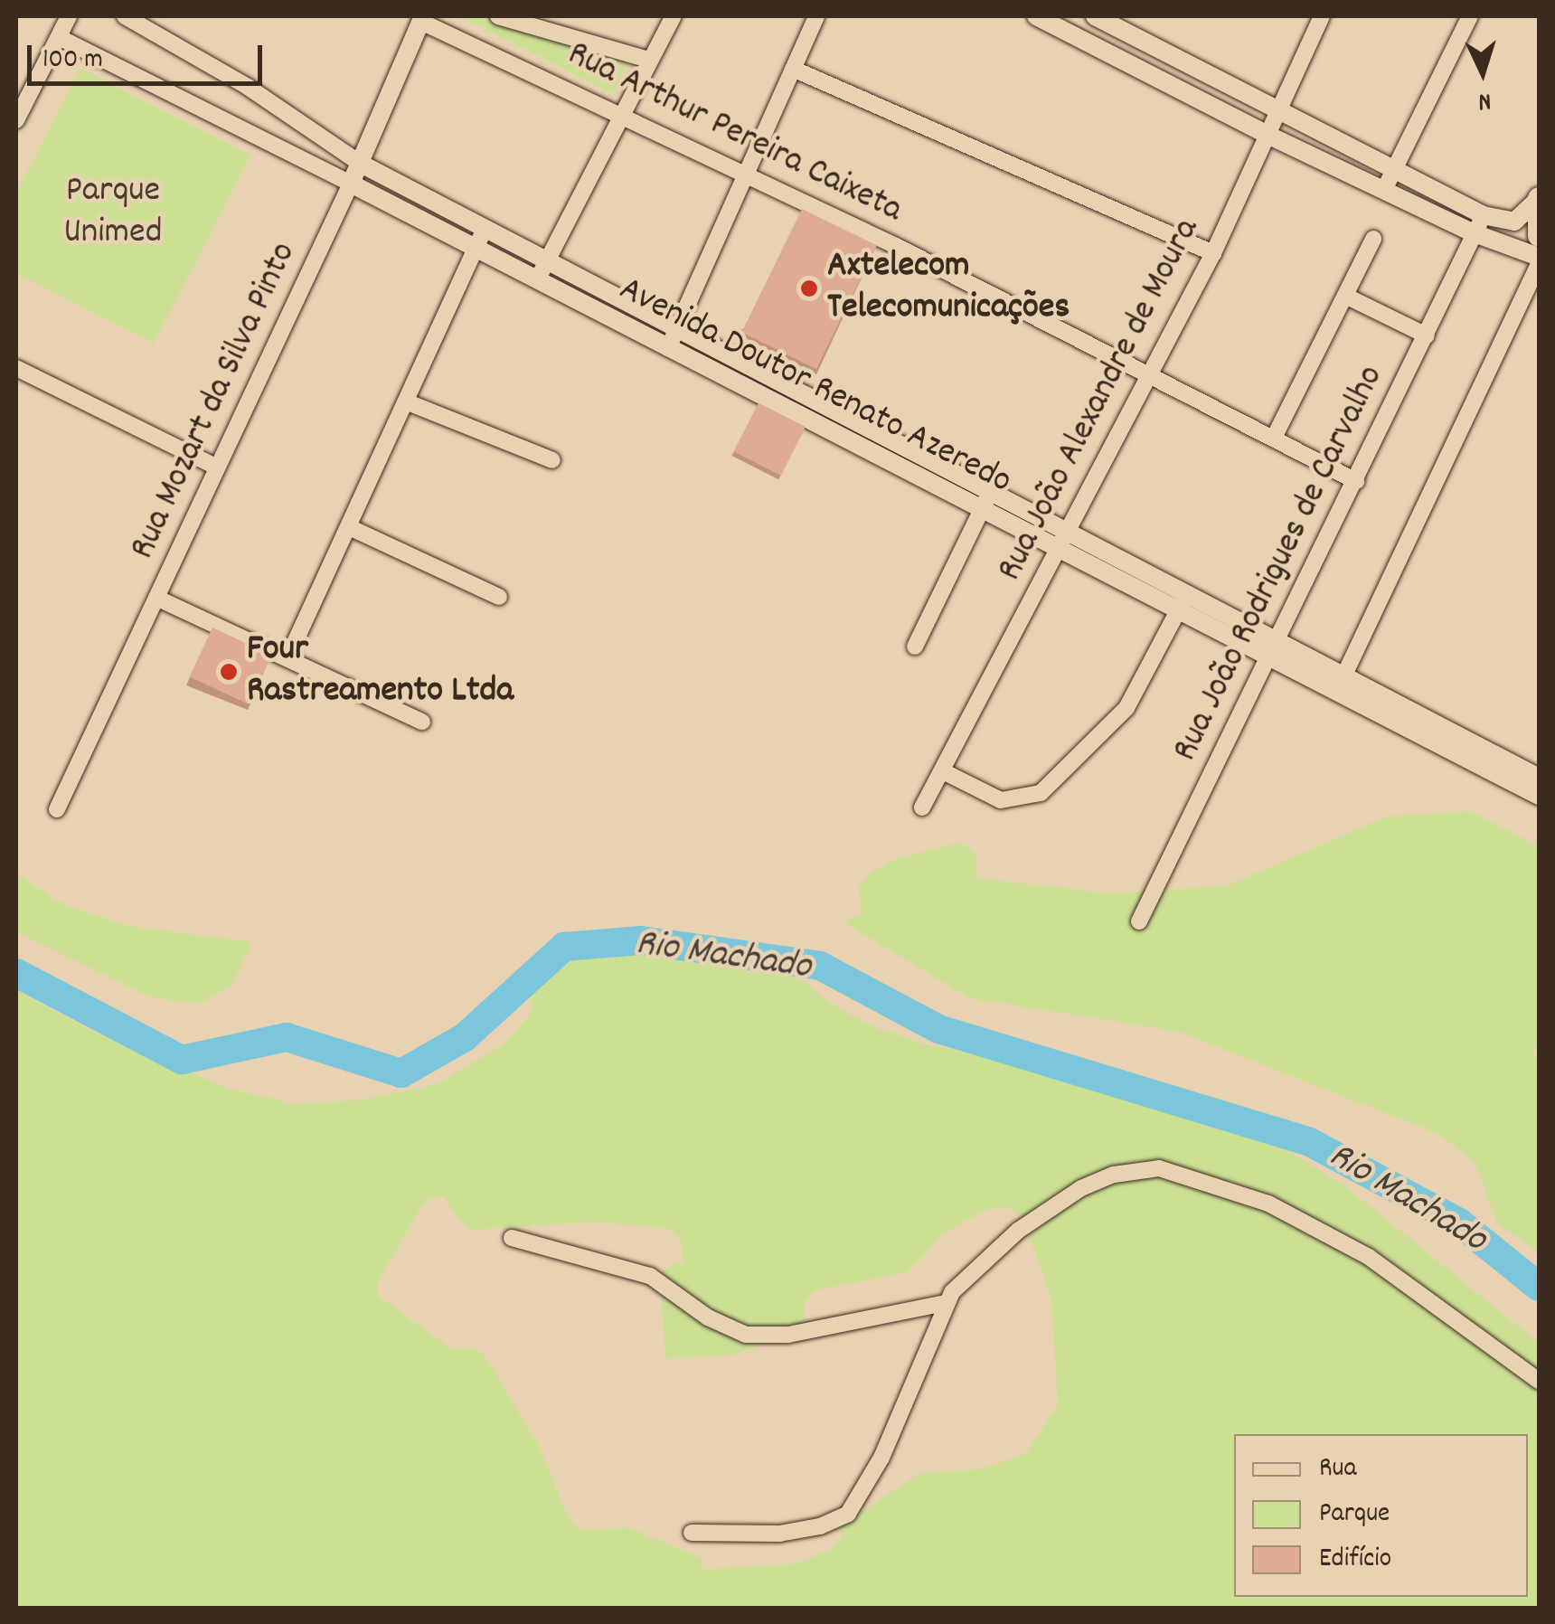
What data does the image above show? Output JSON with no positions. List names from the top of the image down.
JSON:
{
  "streets": {
    "street": [
      "Rua Arthur Pereira Caixeta",
      "Avenida Doutor Renato Azeredo",
      "Rua João Alexandre de Moura",
      "Rua Mozart da Silva Pinto",
      "Rua João Rodrigues de Carvalho"
    ]
  },
  "crossings": [
    ["Rua Arthur Pereira Caixeta", "Rua João Alexandre de Moura"],
    ["Rua Arthur Pereira Caixeta", "Rua Mozart da Silva Pinto"],
    ["Rua Arthur Pereira Caixeta", "Rua João Rodrigues de Carvalho"],
    ["Avenida Doutor Renato Azeredo", "Rua João Alexandre de Moura"],
    ["Avenida Doutor Renato Azeredo", "Rua Mozart da Silva Pinto"],
    ["Avenida Doutor Renato Azeredo", "Rua João Rodrigues de Carvalho"]
  ],
  "water": ["Rio Machado"],
  "parks": ["Parque Unimed"],
  "places": ["Axtelecom Telecomunicações", "Four Rastreamento Ltda"],
  "legend": ["Rua", "Parque", "Edifício"],
  "scale_bar": "100 m",
  "north": "bottom"
}
